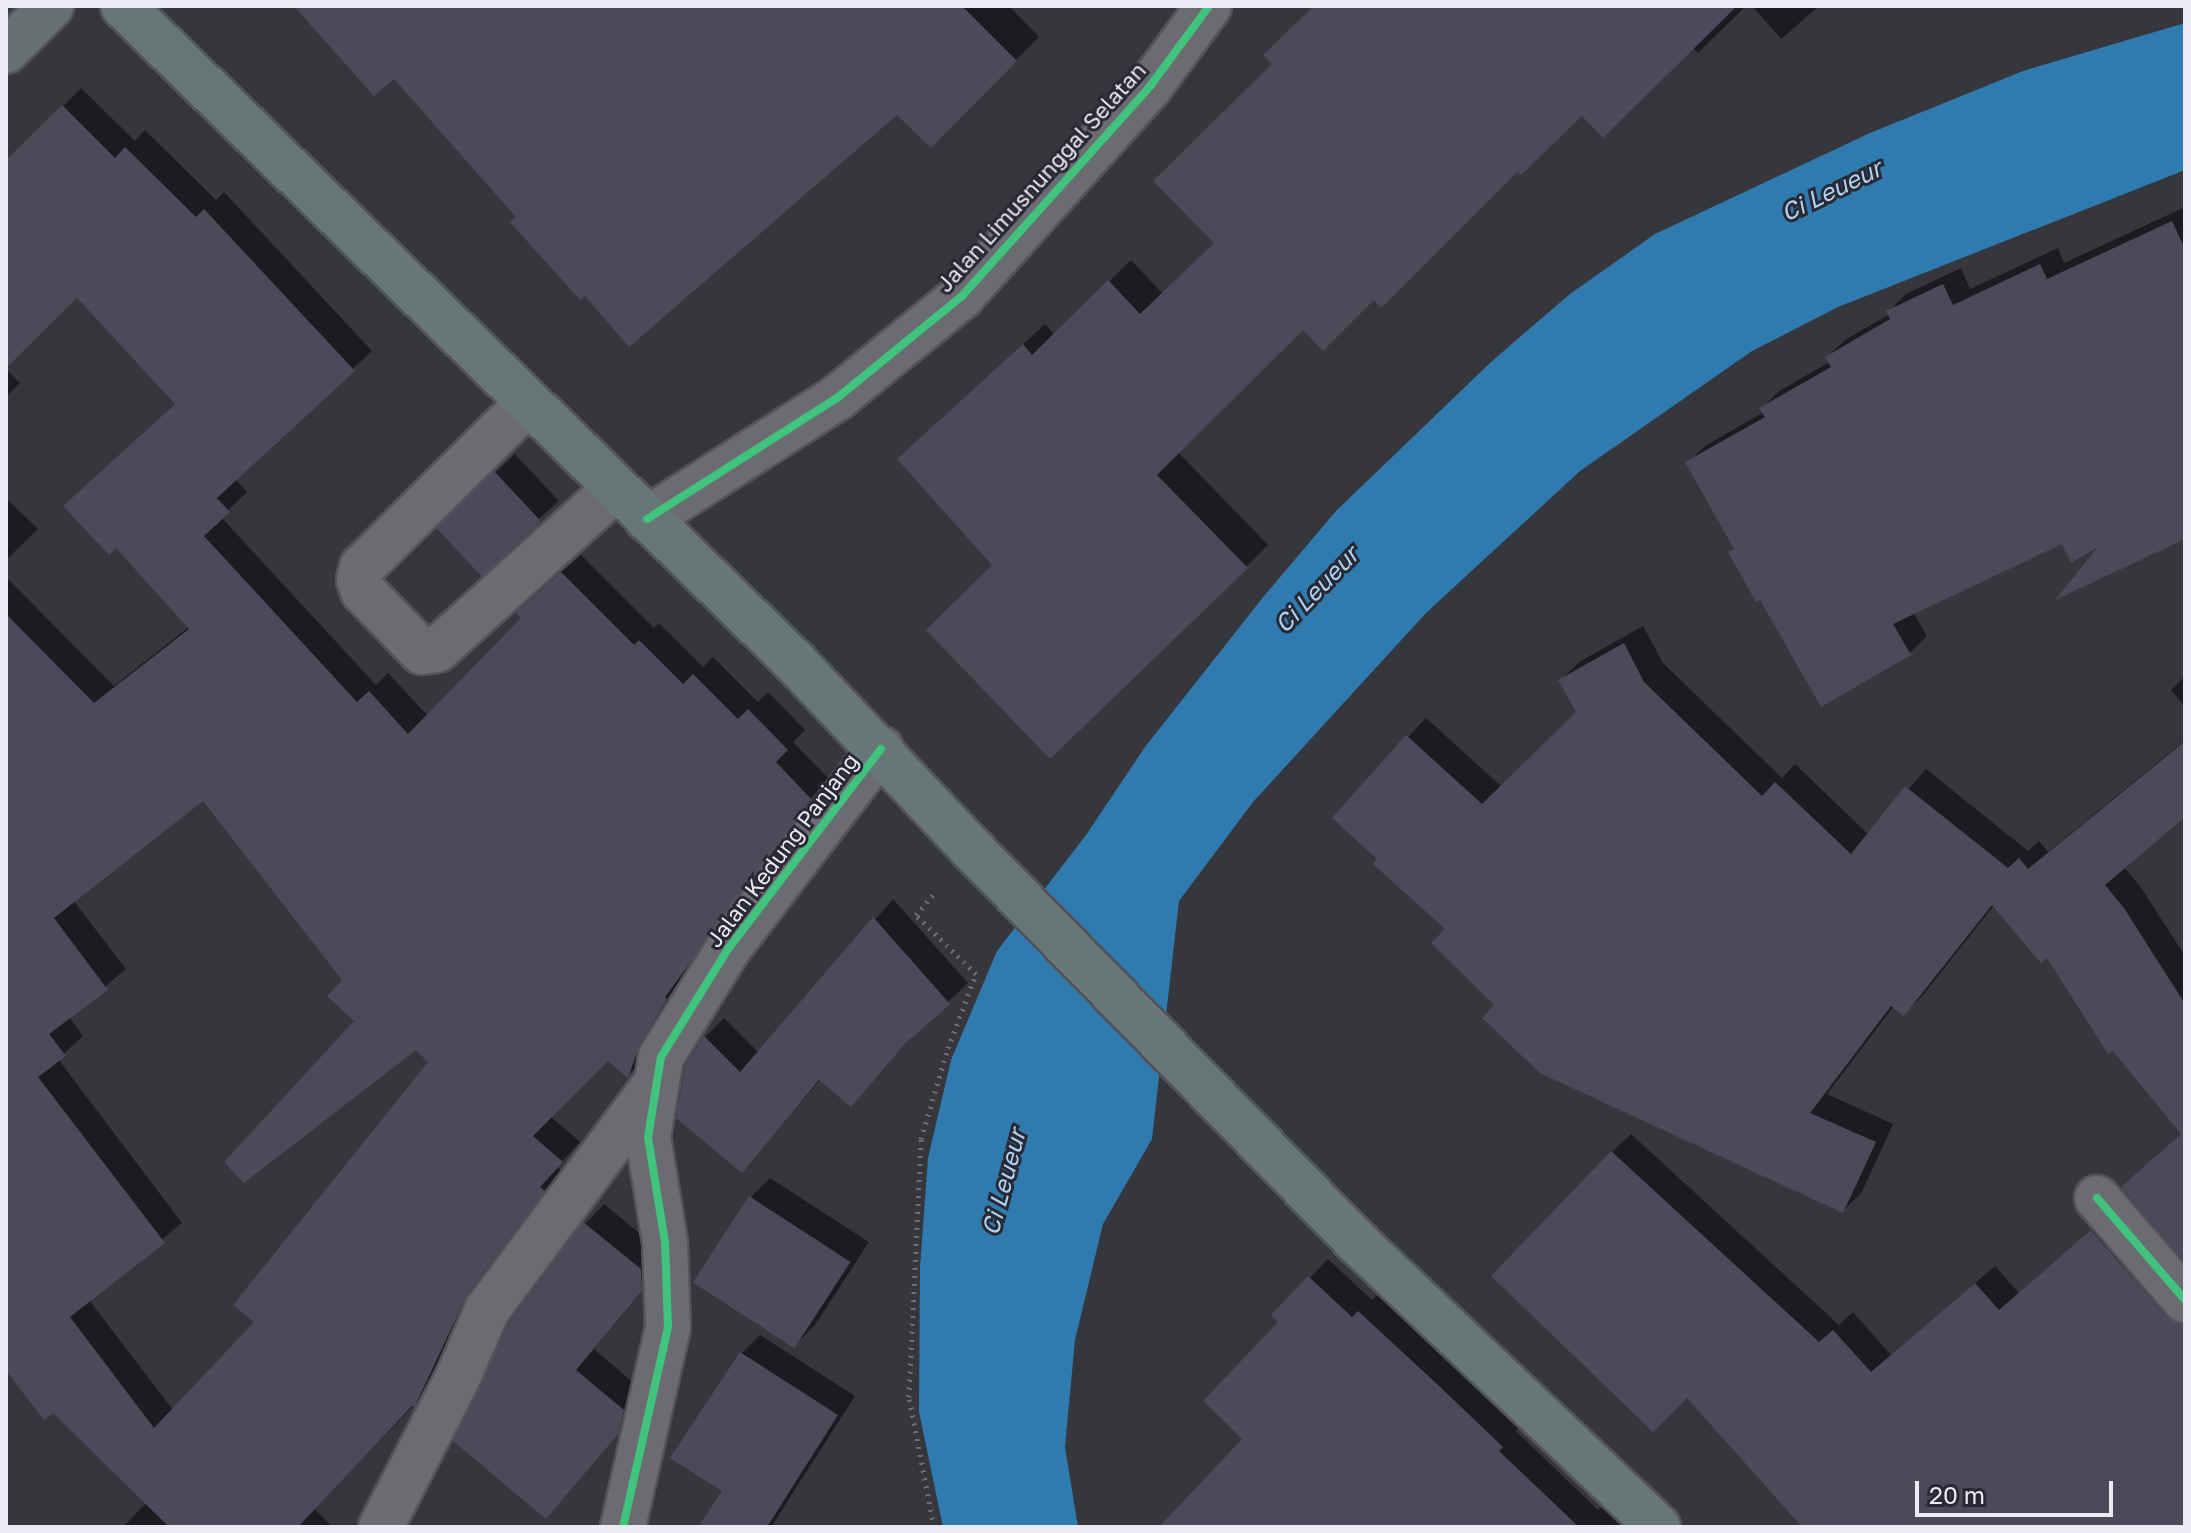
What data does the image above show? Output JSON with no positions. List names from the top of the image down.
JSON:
{
  "streets": {
    "street": ["Jalan Limusnunggal Selatan", "Jalan Kedung Panjang"]
  },
  "water": ["Ci Leueur"],
  "scale_bar": "20 m"
}
